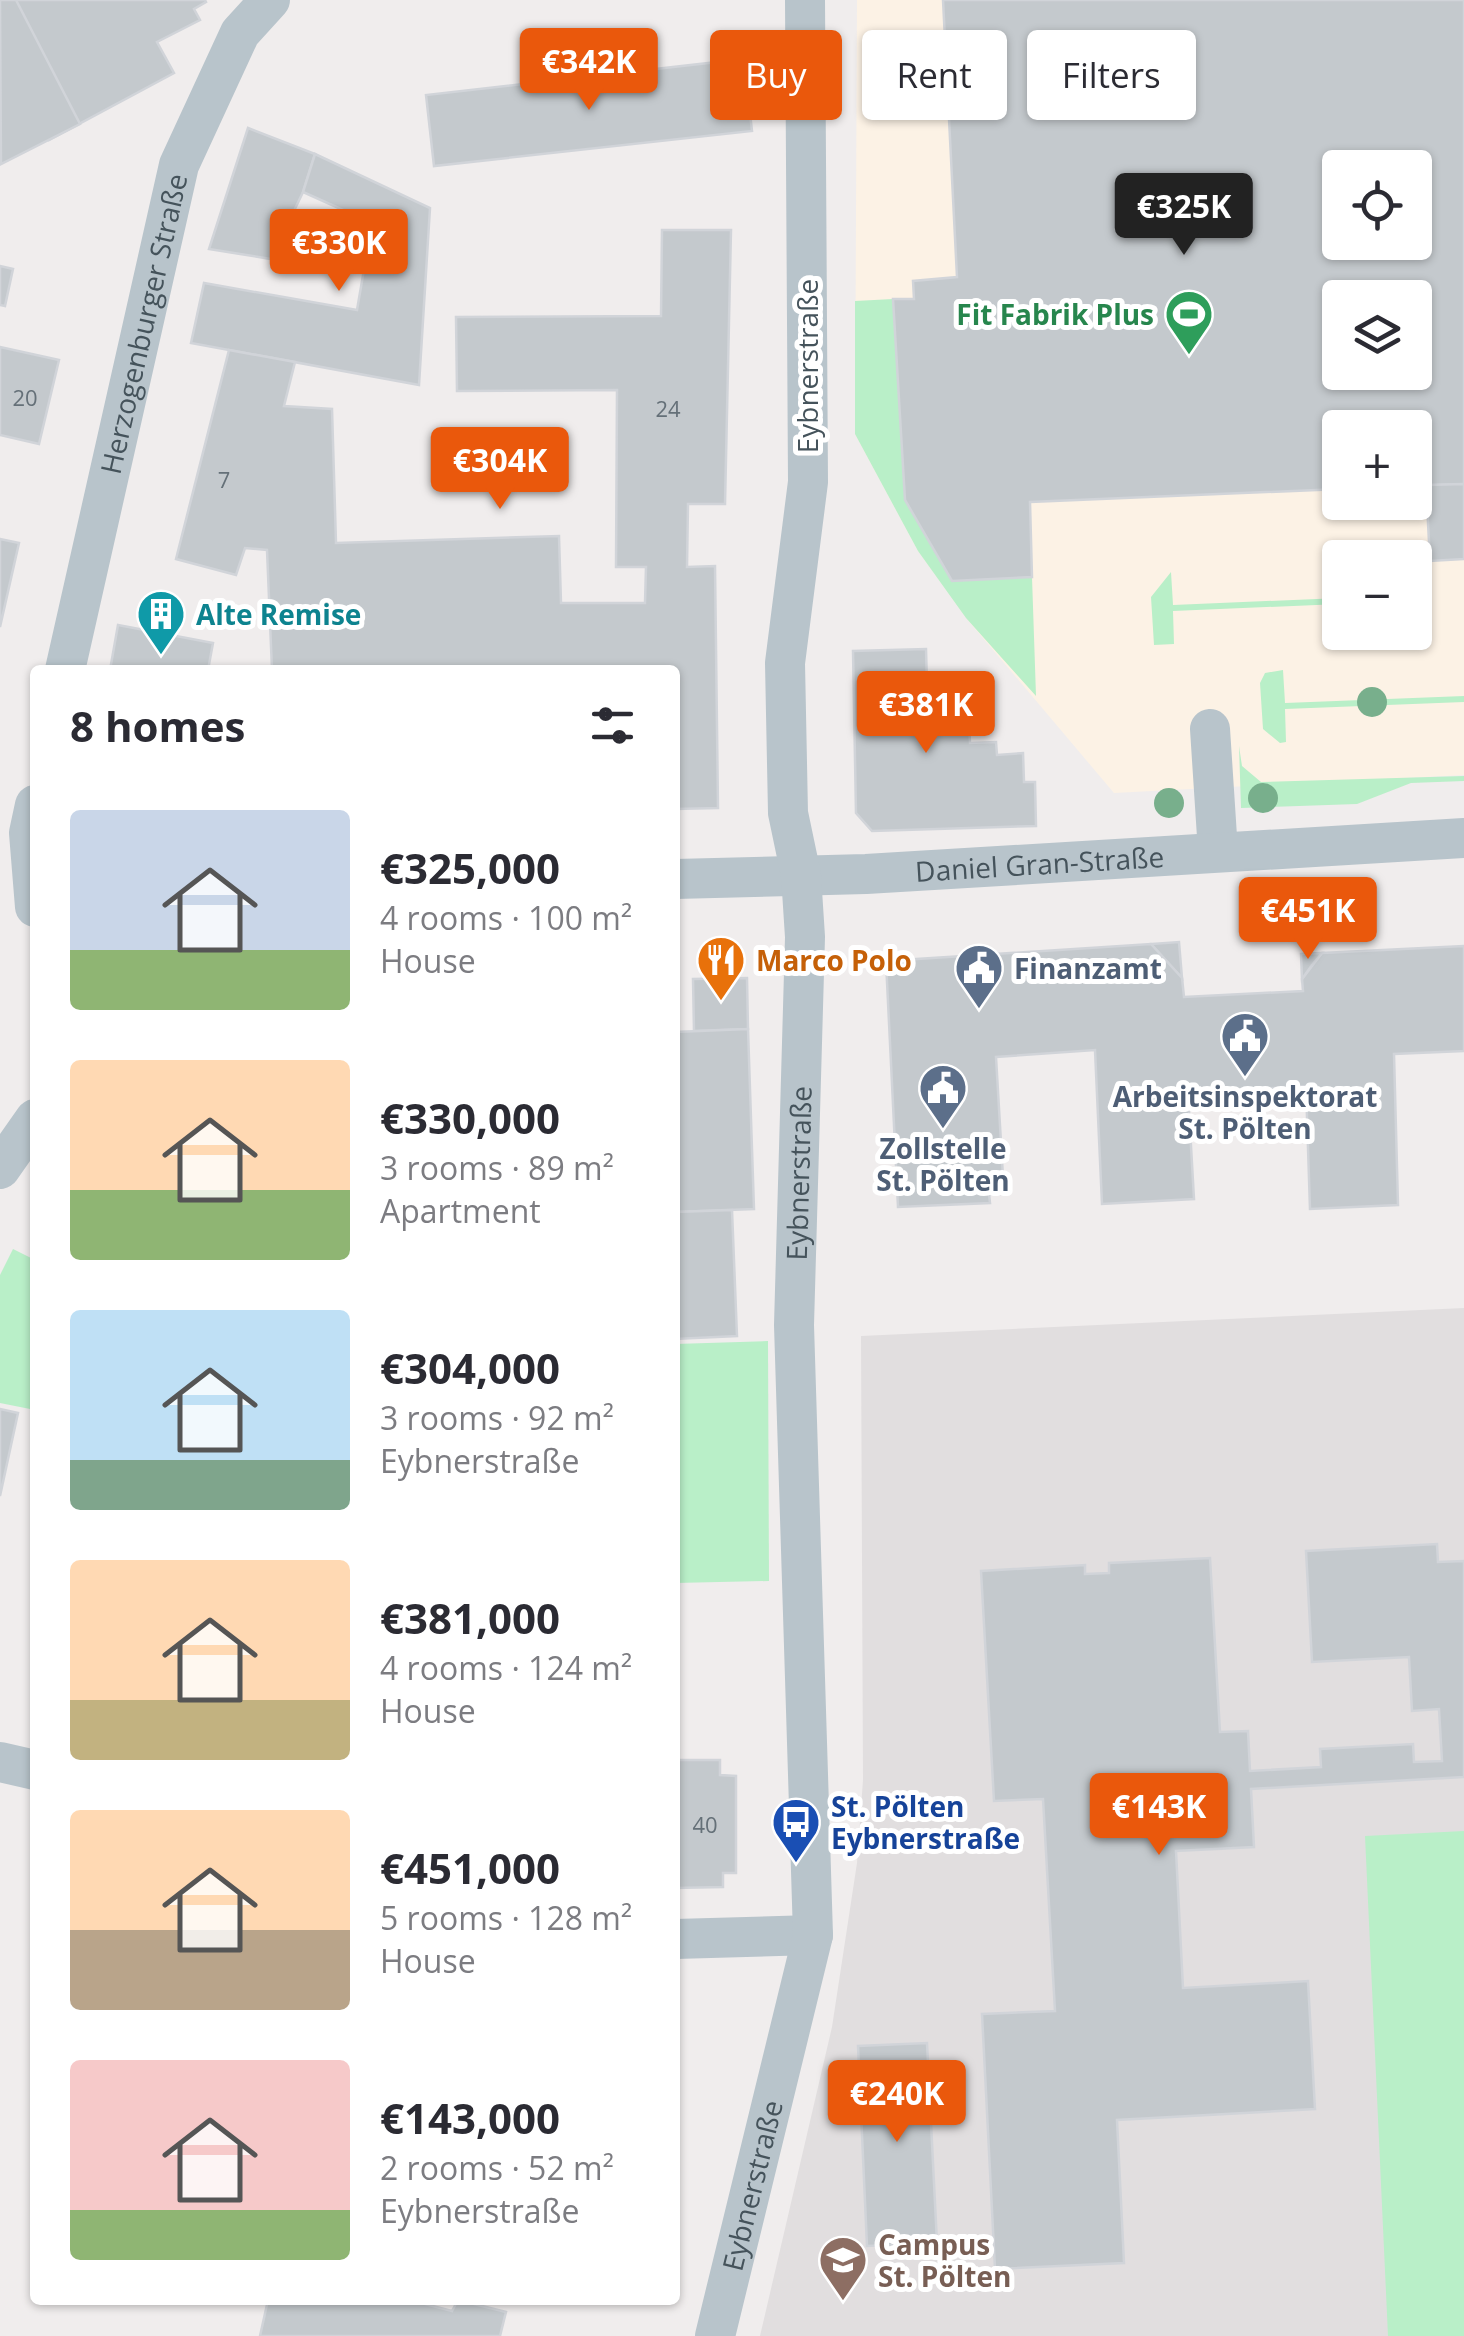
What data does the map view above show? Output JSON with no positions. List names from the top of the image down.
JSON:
{
  "streets": {
    "street": ["Herzogenburger Straße", "Eybnerstraße", "Daniel Gran-Straße"]
  },
  "crossings": [
    ["Eybnerstraße", "Daniel Gran-Straße"]
  ],
  "places": {
    "sports": ["Fit Fabrik Plus"],
    "building": ["Alte Remise"],
    "restaurant": ["Marco Polo"],
    "public building": ["Finanzamt", "Arbeitsinspektorat St. Pölten", "Zollstelle St. Pölten"],
    "bus stop": ["St. Pölten Eybnerstraße"],
    "school or university": ["Campus St. Pölten"]
  },
  "house_numbers": [
    "20",
    "24",
    "7",
    "40"
  ],
  "page": {
    "price": [
      "€342K",
      "€325K",
      "€330K",
      "€304K",
      "€381K",
      "€451K",
      "€143K",
      "€240K"
    ],
    "chip": ["Buy", "Rent", "Filters"],
    "map_buttons": ["+", "−"],
    "heading": "8 homes",
    "list": [
      {
        "name": "€325,000",
        "note": "4 rooms · 100 m² · House"
      },
      {
        "name": "€330,000",
        "note": "3 rooms · 89 m² · Apartment"
      },
      {
        "name": "€304,000",
        "note": "3 rooms · 92 m² · Eybnerstraße"
      },
      {
        "name": "€381,000",
        "note": "4 rooms · 124 m² · House"
      },
      {
        "name": "€451,000",
        "note": "5 rooms · 128 m² · House"
      },
      {
        "name": "€143,000",
        "note": "2 rooms · 52 m² · Eybnerstraße"
      }
    ]
  }
}
